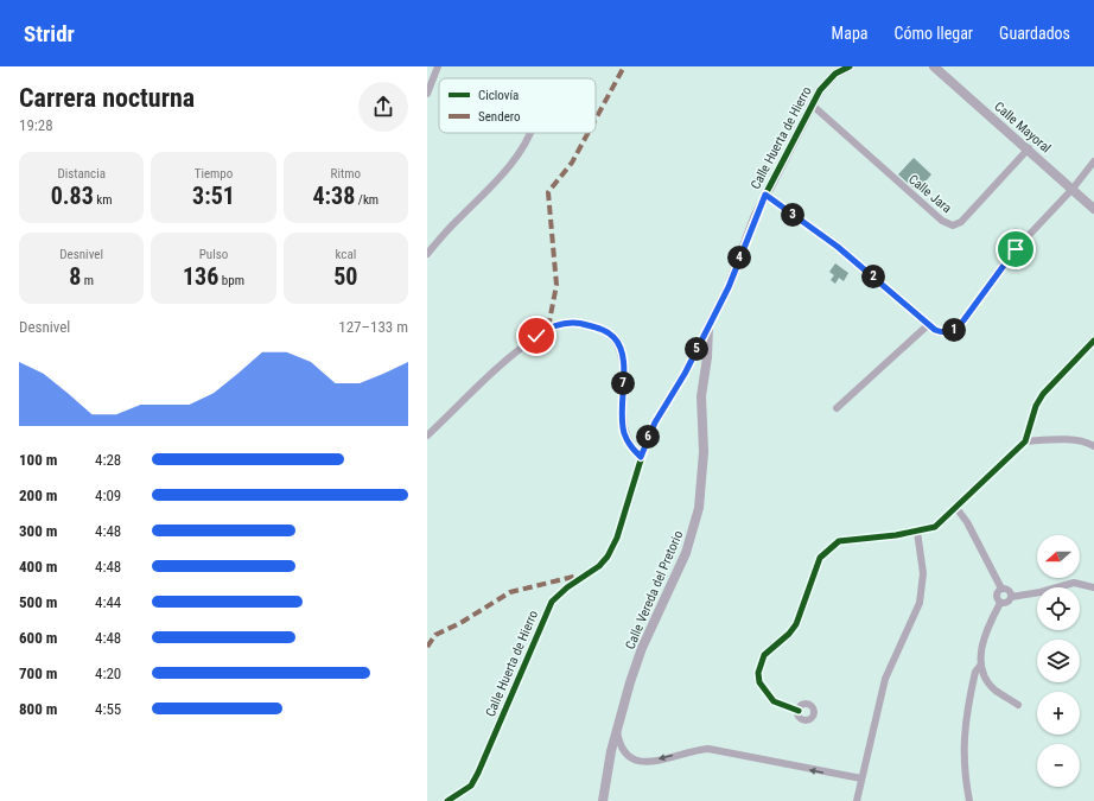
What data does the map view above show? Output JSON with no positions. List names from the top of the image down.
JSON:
{
  "streets": {
    "street": [
      "Calle Mayoral",
      "Calle Huerta de Hierro",
      "Calle Jara",
      "Calle Vereda del Pretorio"
    ]
  },
  "crossings": [
    ["Calle Mayoral", "Calle Jara"],
    ["Calle Huerta de Hierro", "Calle Jara"],
    ["Calle Huerta de Hierro", "Calle Vereda del Pretorio"]
  ],
  "legend": ["Ciclovía", "Sendero"],
  "north": "left",
  "page": {
    "header": "Stridr",
    "nav": ["Mapa", "Cómo llegar", "Guardados"],
    "heading": ["Carrera nocturna", "19:28"],
    "stats": [
      ["Distancia", "0.83 km"],
      ["Tiempo", "3:51"],
      ["Ritmo", "4:38 /km"],
      ["Desnivel", "8 m"],
      ["Pulso", "136 bpm"],
      ["kcal", "50"]
    ],
    "pins": [
      "3",
      "4",
      "2",
      "1",
      "5",
      "7",
      "6"
    ],
    "chart": ["Desnivel", "127–133 m"],
    "list": [
      {
        "name": "100 m",
        "note": "4:28"
      },
      {
        "name": "200 m",
        "note": "4:09"
      },
      {
        "name": "300 m",
        "note": "4:48"
      },
      {
        "name": "400 m",
        "note": "4:48"
      },
      {
        "name": "500 m",
        "note": "4:44"
      },
      {
        "name": "600 m",
        "note": "4:48"
      },
      {
        "name": "700 m",
        "note": "4:20"
      },
      {
        "name": "800 m",
        "note": "4:55"
      }
    ],
    "map_buttons": ["+", "−"]
  }
}
